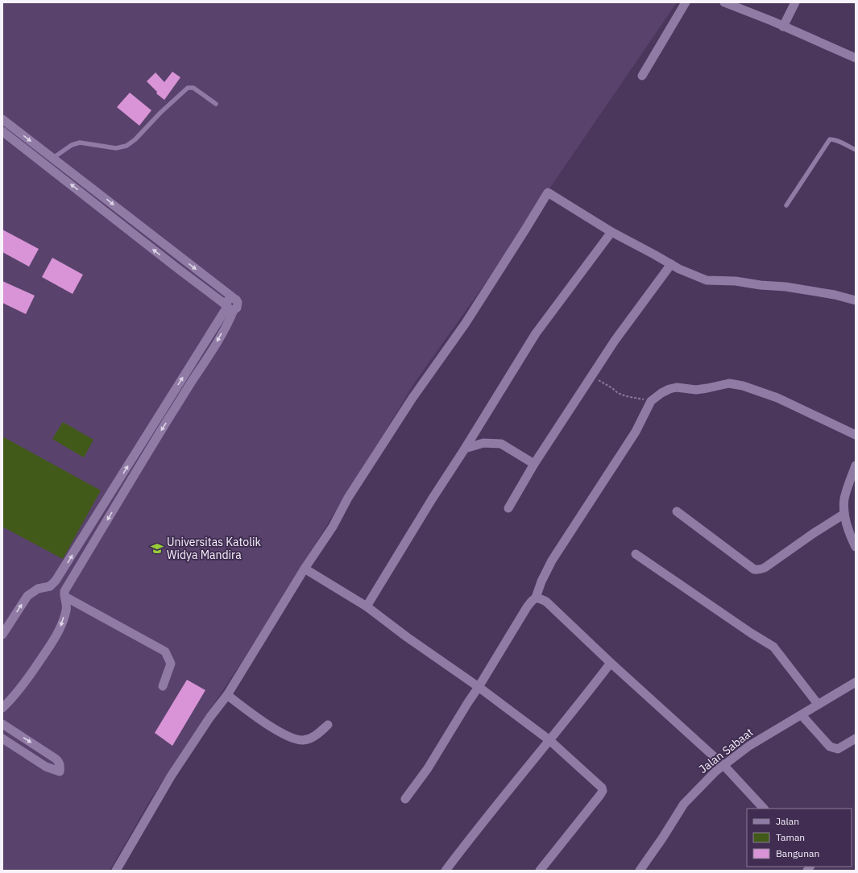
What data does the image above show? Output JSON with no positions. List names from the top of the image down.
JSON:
{
  "streets": {
    "street": ["Jalan Sabaat"]
  },
  "places": {
    "school or university": ["Universitas Katolik Widya Mandira"]
  },
  "legend": ["Jalan", "Taman", "Bangunan"]
}
